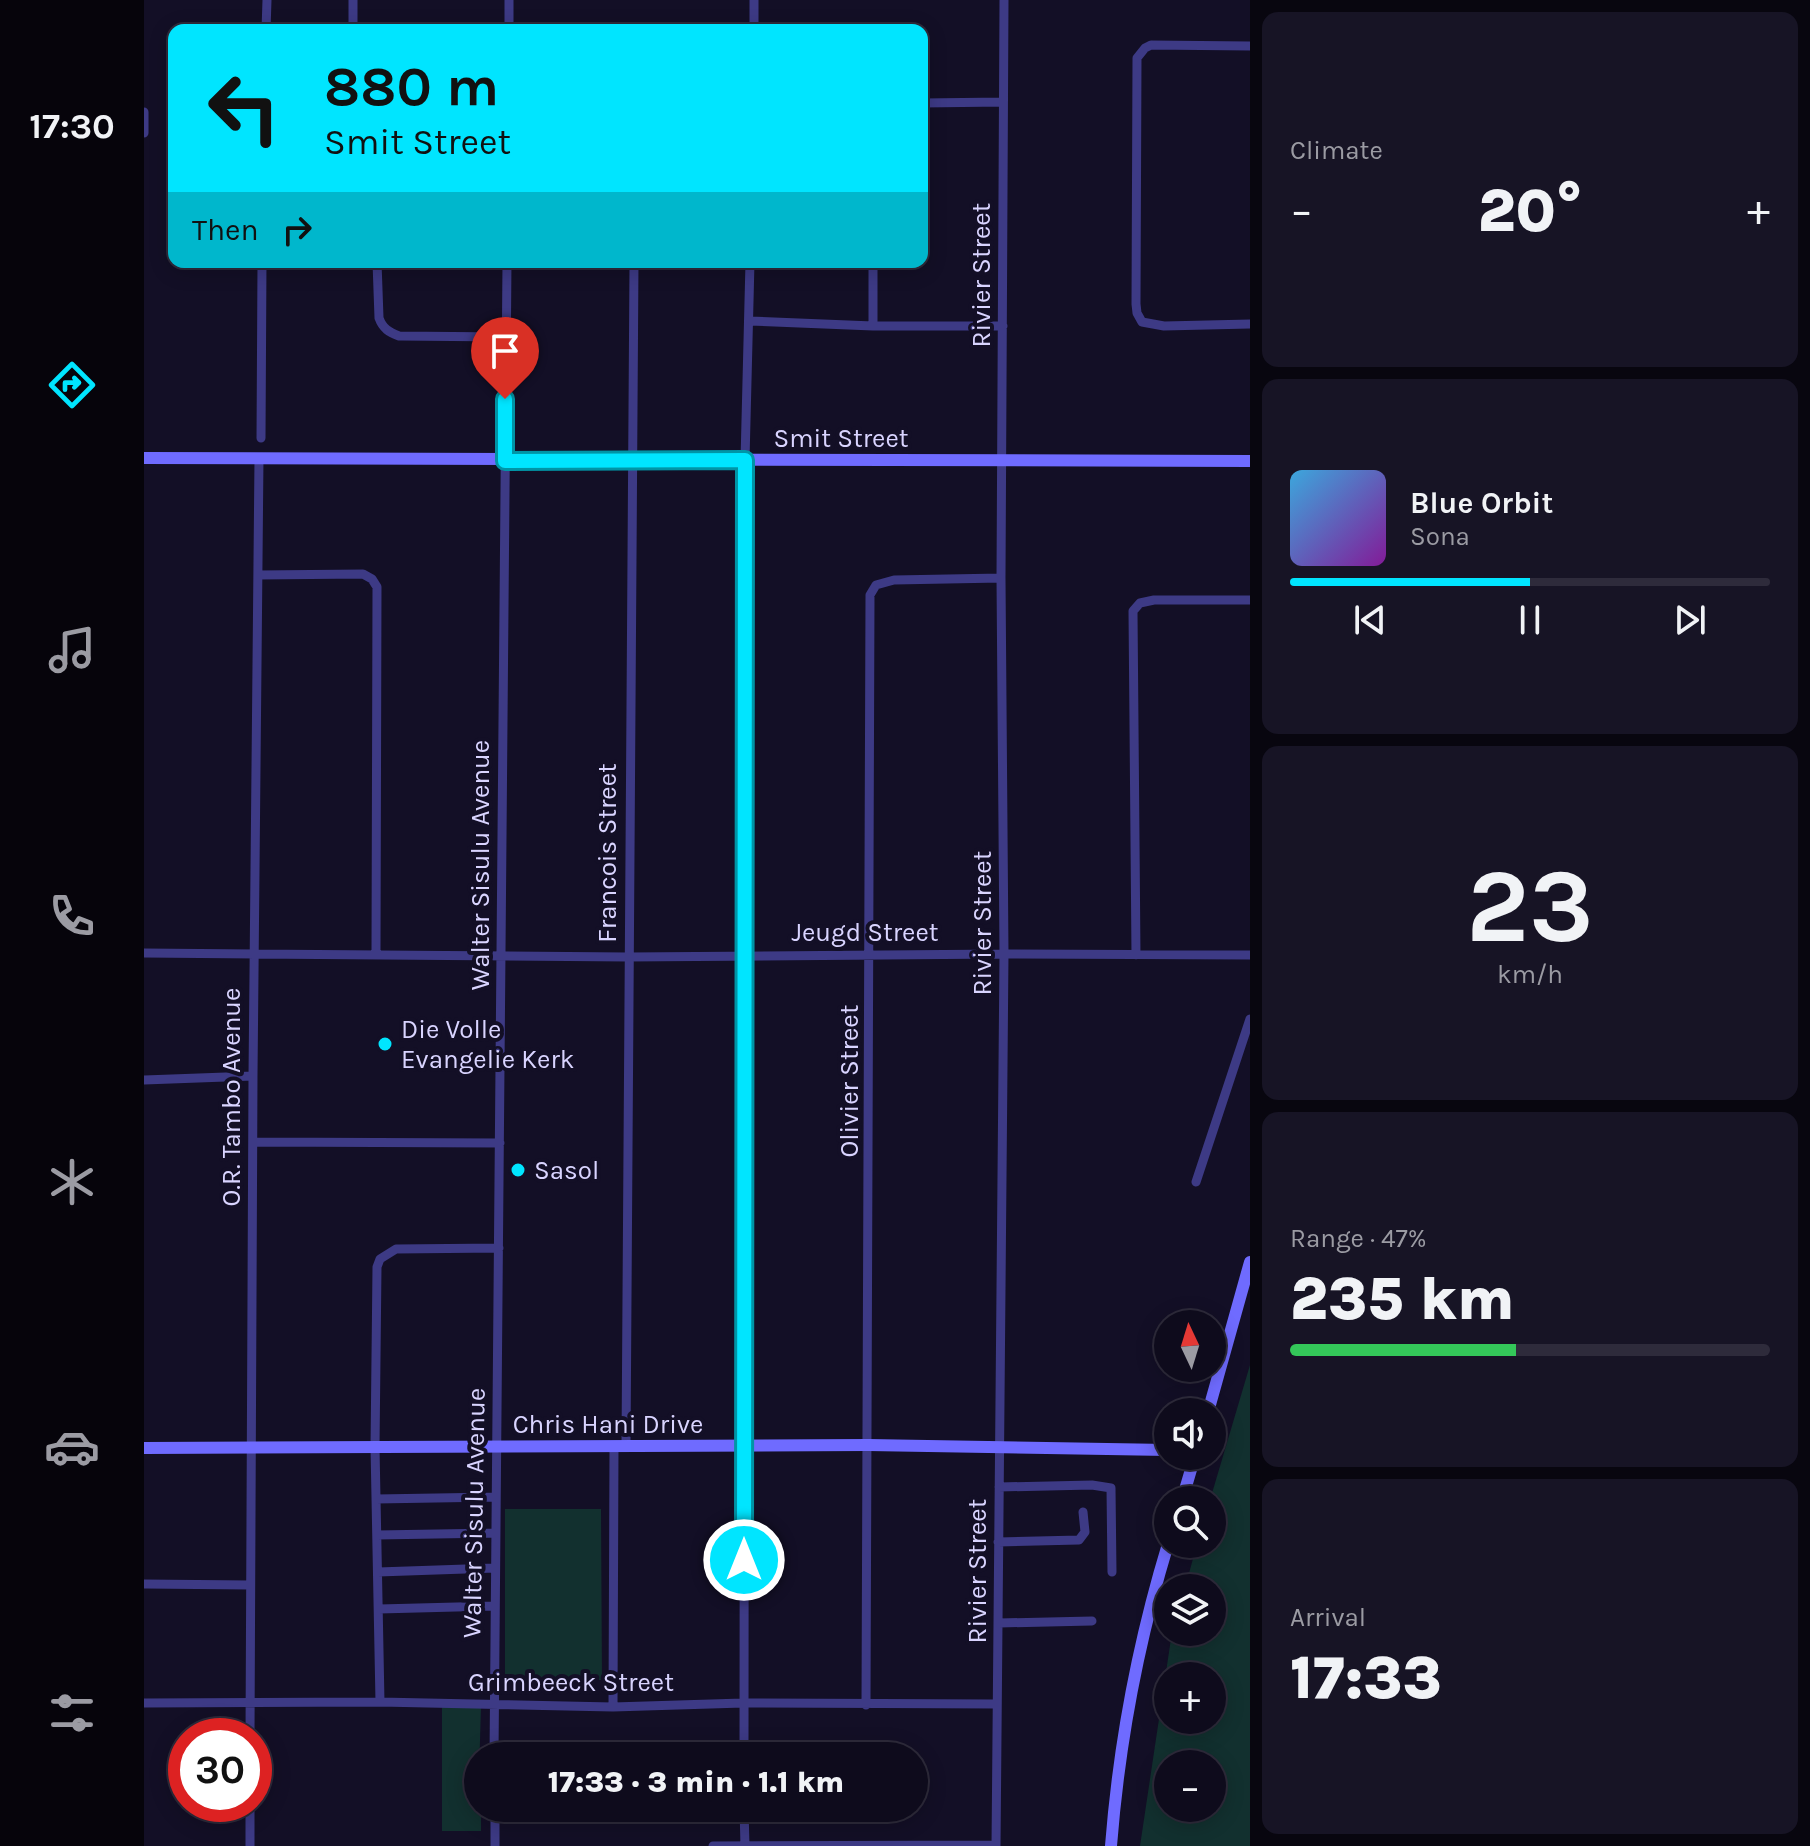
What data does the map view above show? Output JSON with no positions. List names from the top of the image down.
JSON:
{
  "streets": {
    "street": [
      "Rivier Street",
      "Smit Street",
      "Francois Street",
      "Walter Sisulu Avenue",
      "Jeugd Street",
      "Olivier Street",
      "O.R. Tambo Avenue",
      "Chris Hani Drive",
      "Grimbeeck Street"
    ]
  },
  "crossings": [
    ["Rivier Street", "Smit Street"],
    ["Rivier Street", "Jeugd Street"],
    ["Rivier Street", "Olivier Street"],
    ["Rivier Street", "Chris Hani Drive"],
    ["Rivier Street", "Grimbeeck Street"],
    ["Smit Street", "Francois Street"],
    ["Smit Street", "Walter Sisulu Avenue"],
    ["Smit Street", "O.R. Tambo Avenue"],
    ["Francois Street", "Jeugd Street"],
    ["Francois Street", "Chris Hani Drive"],
    ["Francois Street", "Grimbeeck Street"],
    ["Walter Sisulu Avenue", "Jeugd Street"],
    ["Walter Sisulu Avenue", "Chris Hani Drive"],
    ["Walter Sisulu Avenue", "Grimbeeck Street"],
    ["Jeugd Street", "Olivier Street"],
    ["Jeugd Street", "O.R. Tambo Avenue"],
    ["Olivier Street", "Chris Hani Drive"],
    ["Olivier Street", "Grimbeeck Street"],
    ["O.R. Tambo Avenue", "Chris Hani Drive"],
    ["O.R. Tambo Avenue", "Grimbeeck Street"]
  ],
  "places": ["Die Volle Evangelie Kerk", "Sasol"],
  "north": "top",
  "page": {
    "tabs": "17:30",
    "tile": [
      "Climate",
      ["23", "km/h"],
      ["Range · 47%", "235 km"],
      ["Arrival", "17:33"]
    ],
    "turn": ["880 m", "Smit Street"],
    "heat": ["−", "20°", "+"],
    "then": "Then",
    "song": ["Blue Orbit", "Sona"],
    "map_buttons": ["+", "−"],
    "limit": "30",
    "trip": "17:33 · 3 min · 1.1 km"
  }
}
